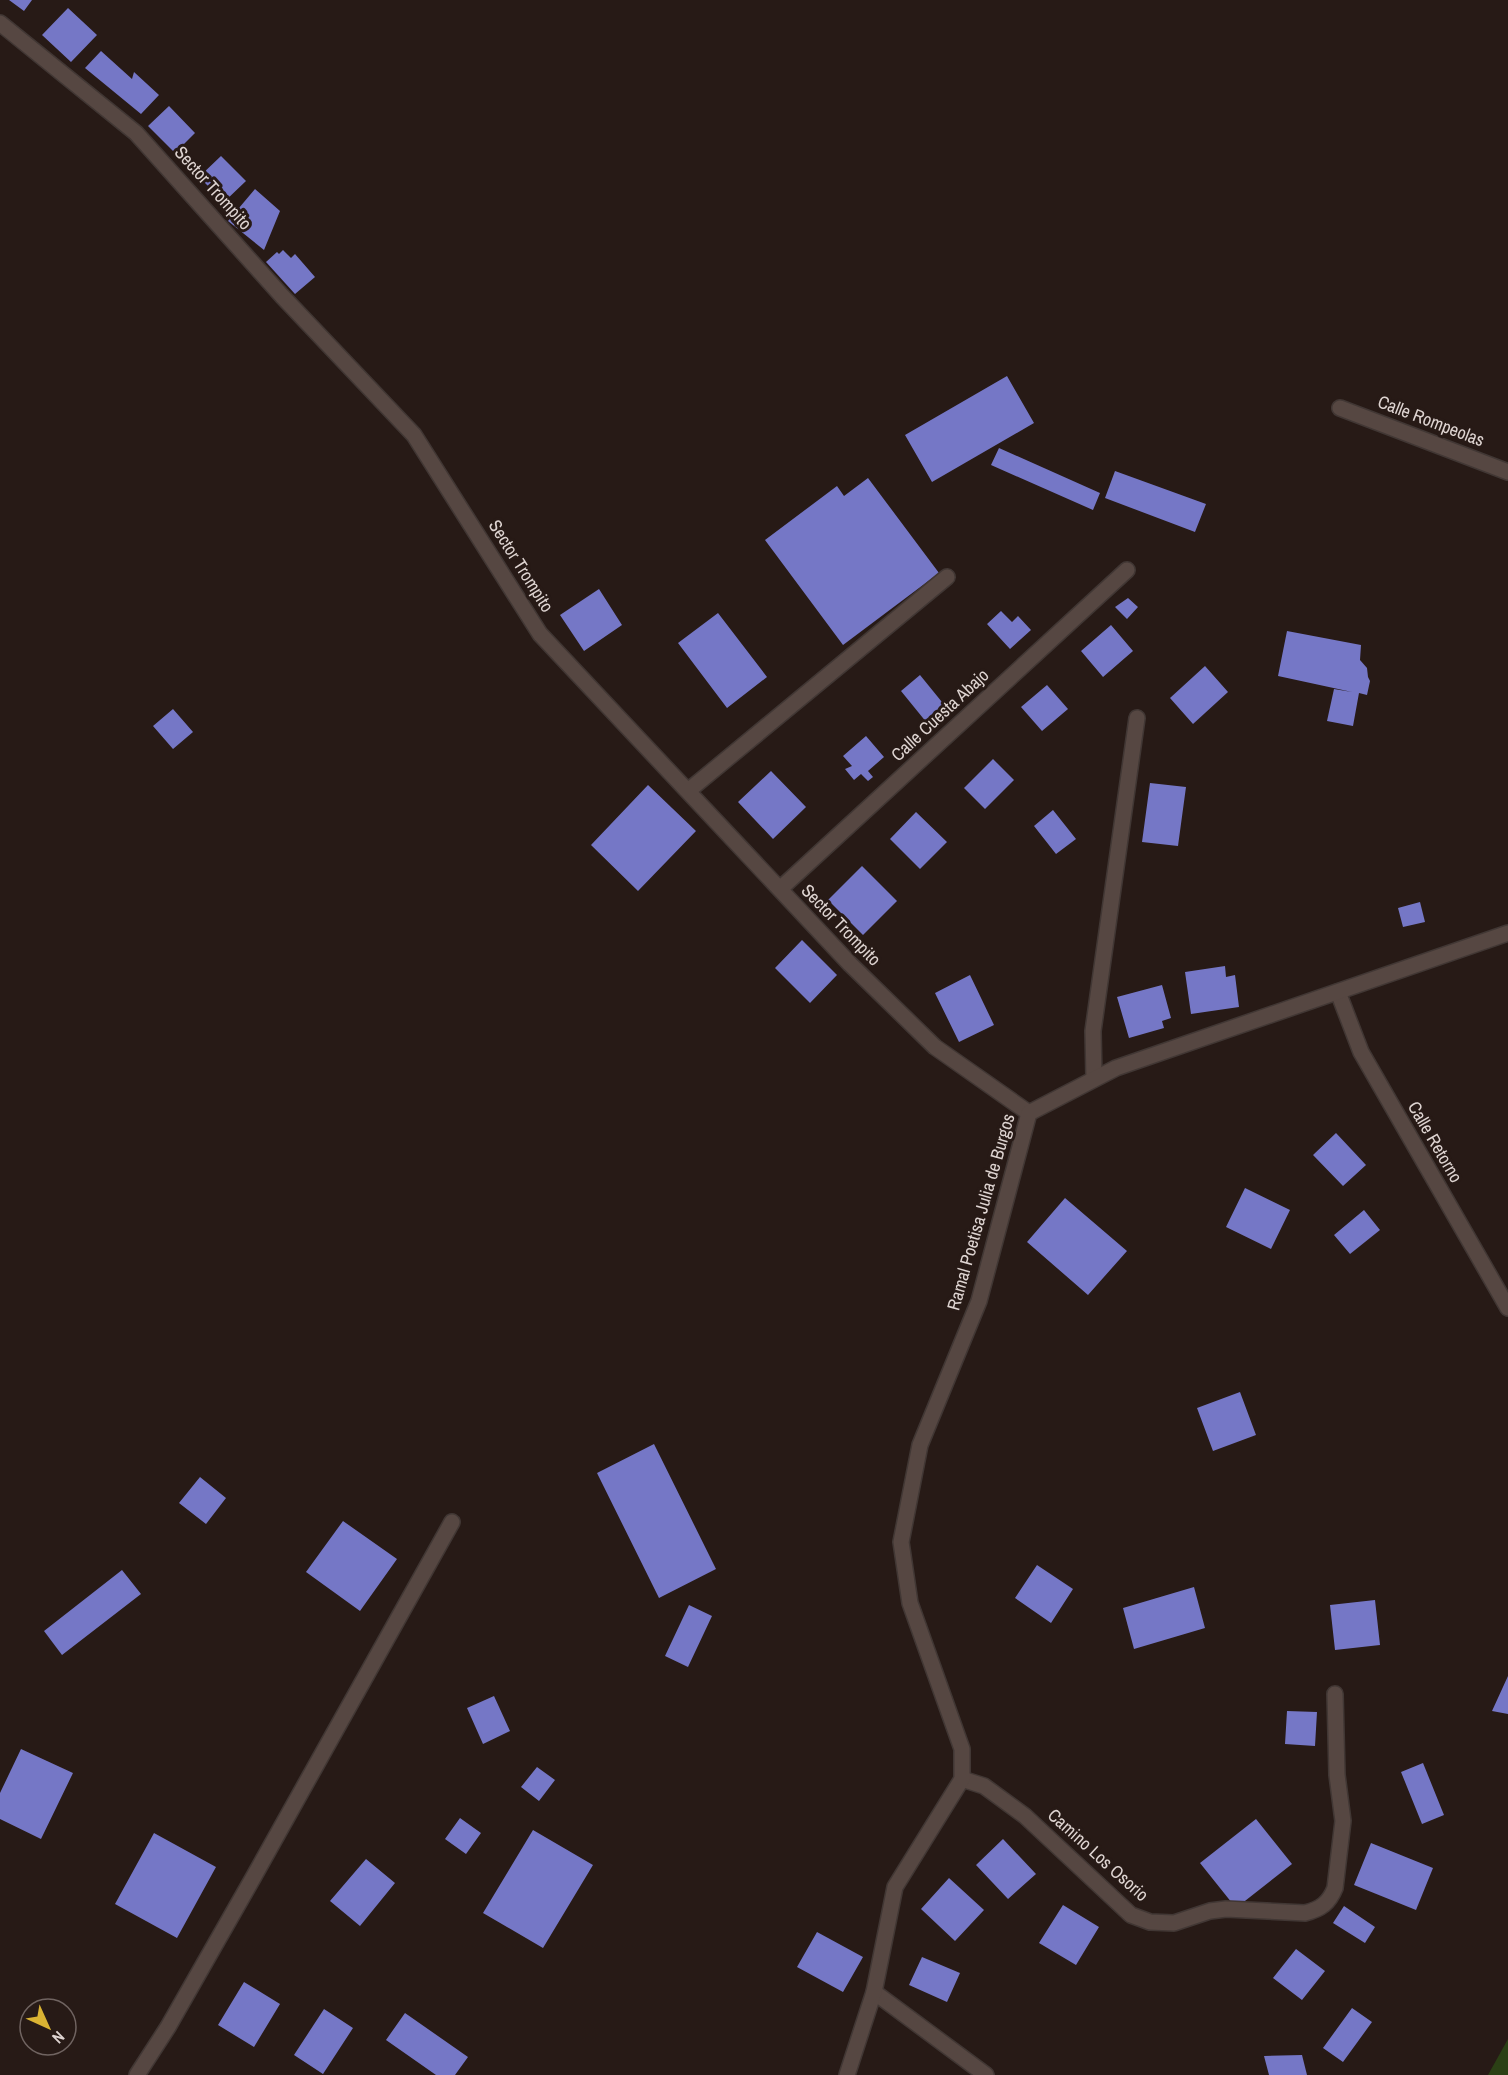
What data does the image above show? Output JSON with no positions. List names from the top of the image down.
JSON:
{
  "streets": {
    "street": [
      "Sector Trompito",
      "Calle Rompeolas",
      "Calle Cuesta Abajo",
      "Calle Retorno",
      "Ramal Poetisa Julia de Burgos",
      "Camino Los Osorio"
    ]
  },
  "crossings": [
    ["Sector Trompito", "Calle Cuesta Abajo"],
    ["Sector Trompito", "Ramal Poetisa Julia de Burgos"],
    ["Calle Retorno", "Ramal Poetisa Julia de Burgos"],
    ["Ramal Poetisa Julia de Burgos", "Camino Los Osorio"]
  ],
  "north": "bottom right"
}
